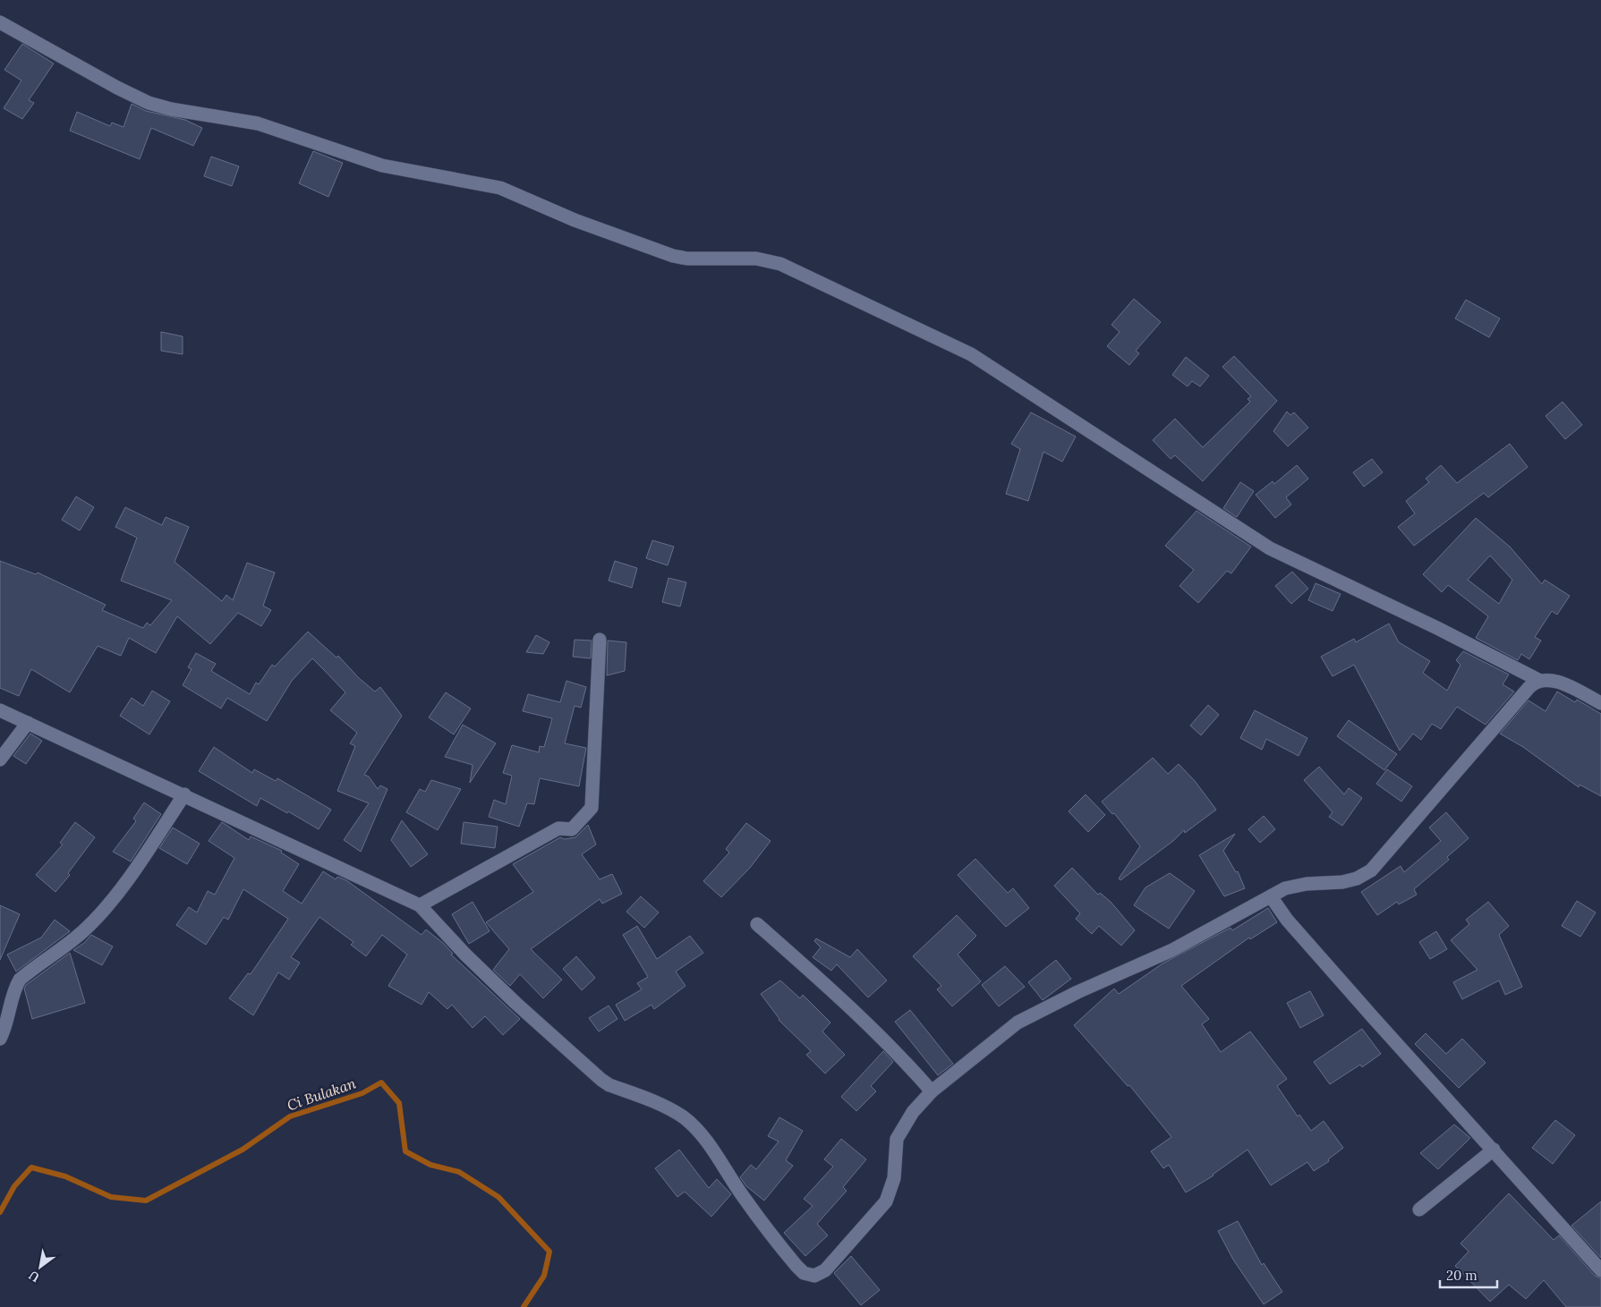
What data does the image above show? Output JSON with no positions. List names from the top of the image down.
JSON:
{
  "water": ["Ci Bulakan"],
  "scale_bar": "20 m",
  "north": "bottom left"
}
